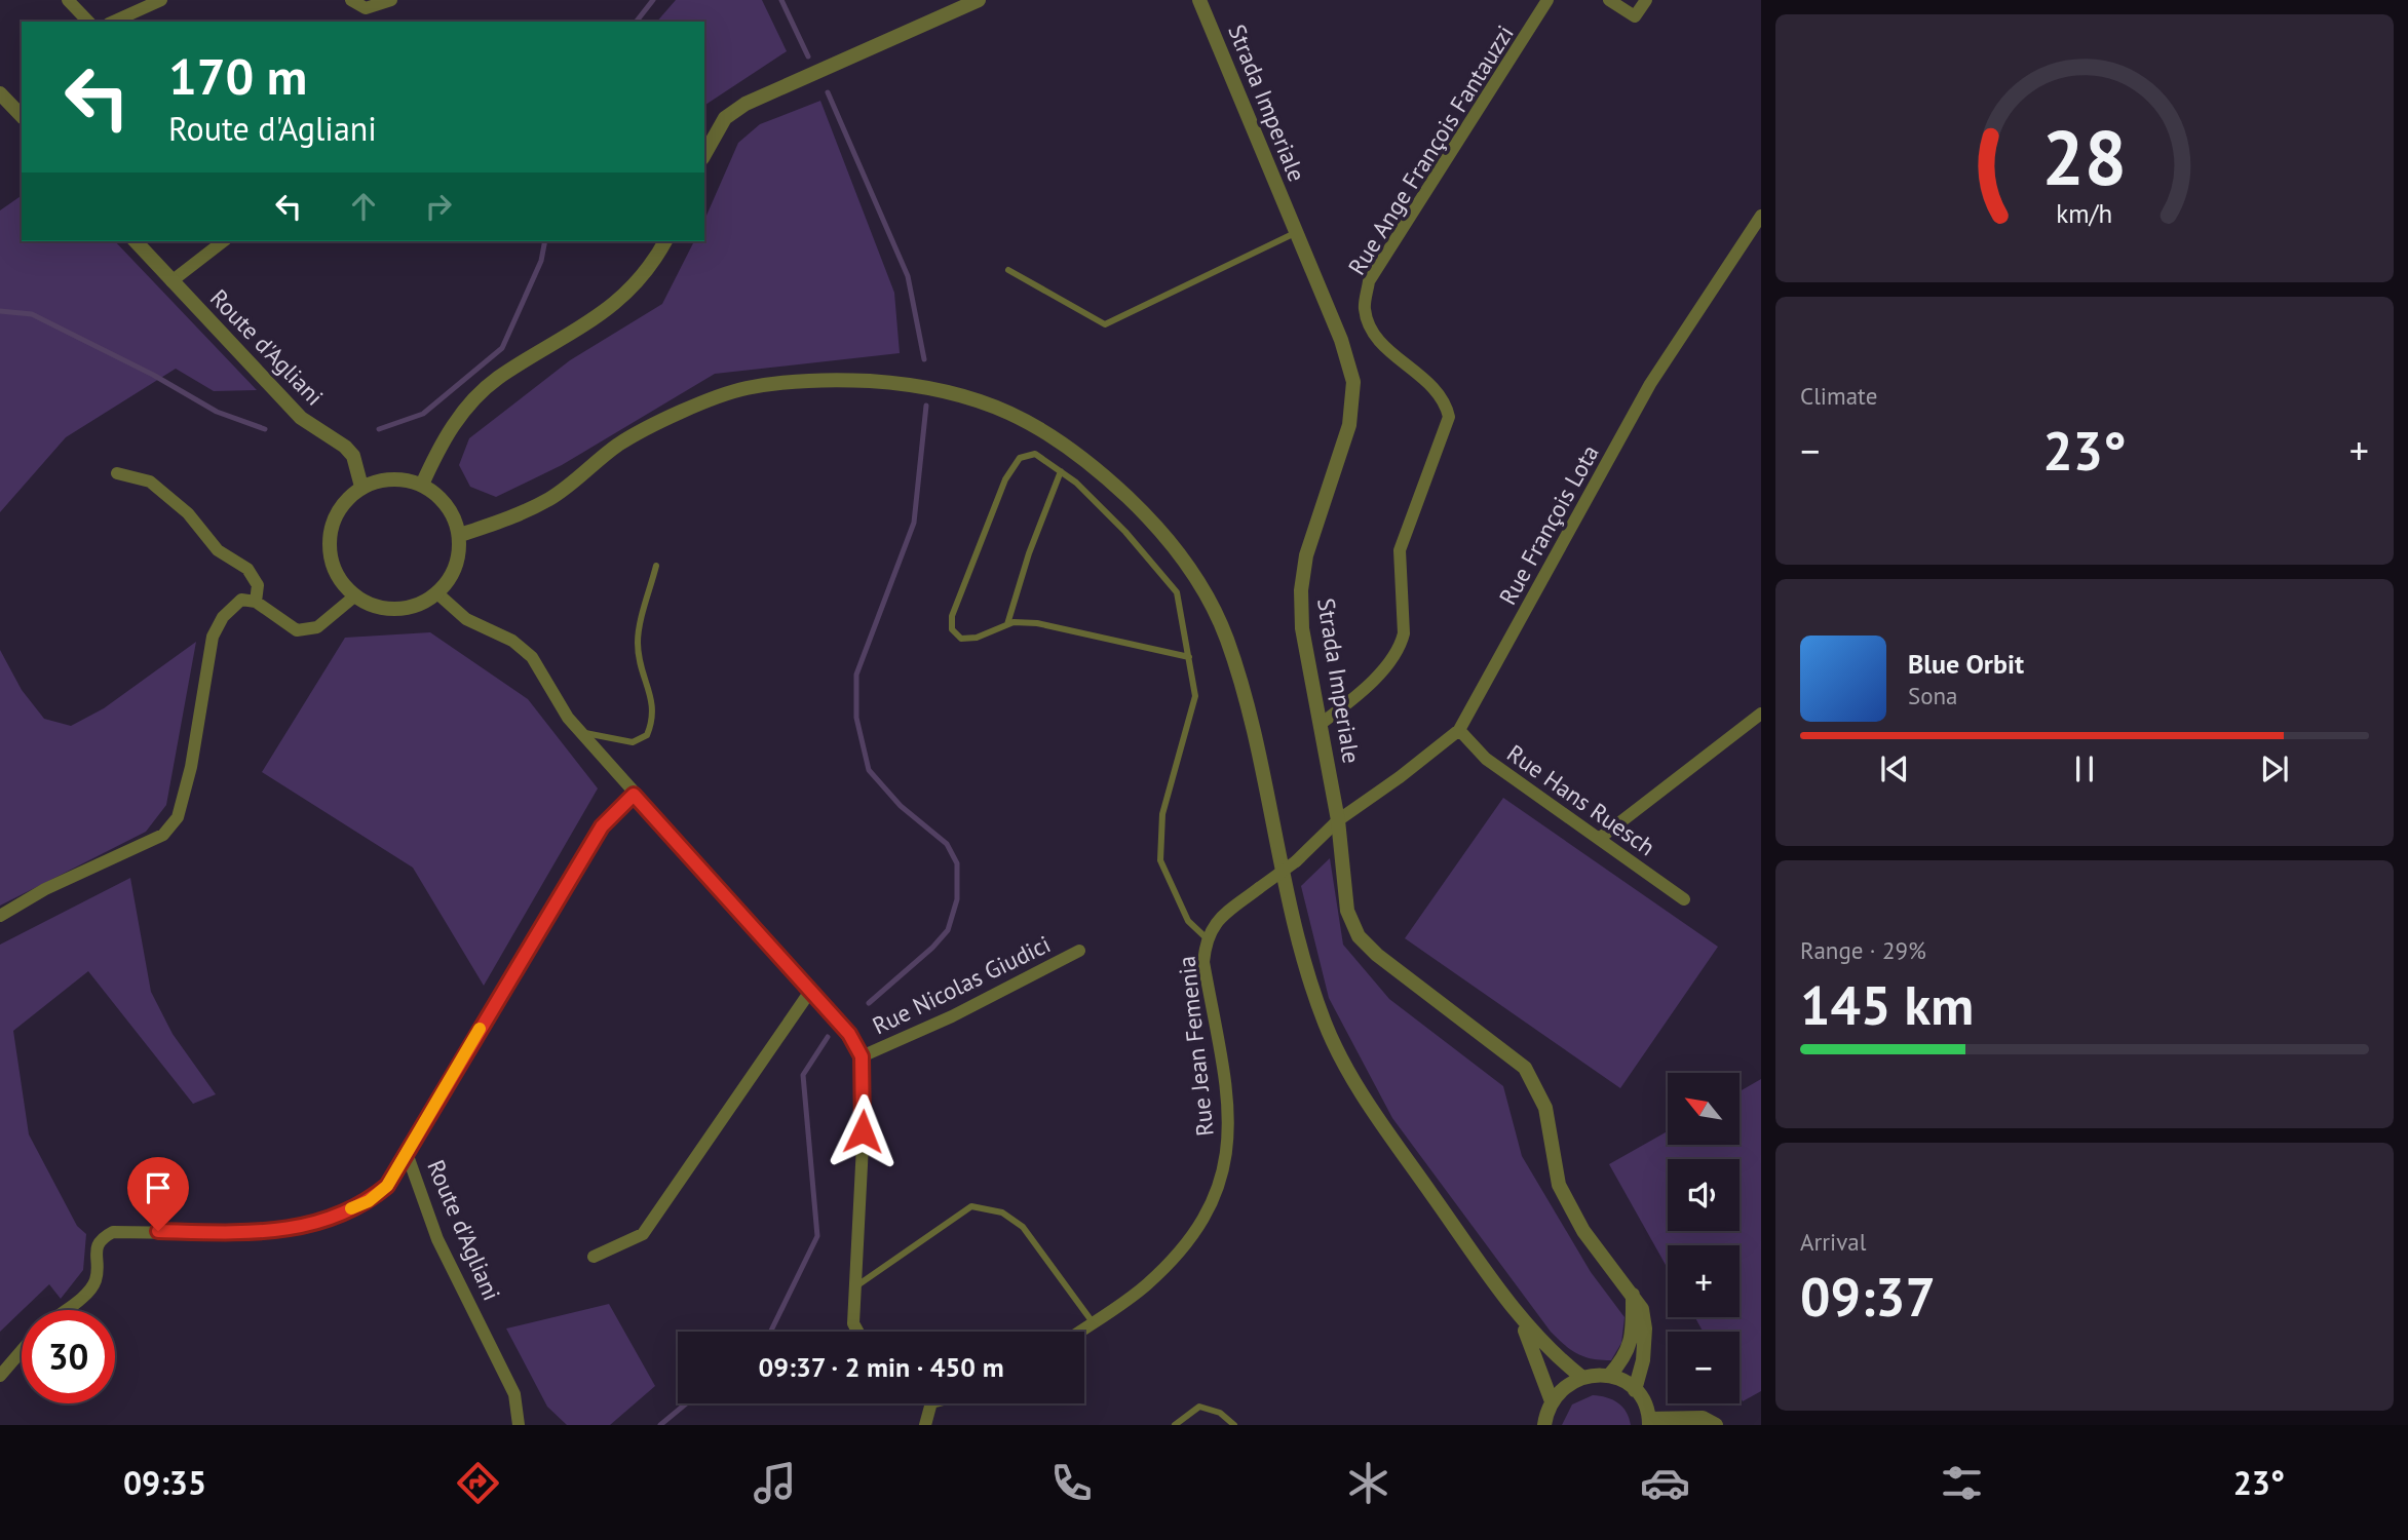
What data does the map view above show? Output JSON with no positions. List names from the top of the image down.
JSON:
{
  "streets": {
    "street": [
      "Strada Imperiale",
      "Rue Ange François Fantauzzi",
      "Route d'Agliani",
      "Rue François Lota",
      "Rue Hans Ruesch",
      "Rue Nicolas Giudici",
      "Rue Jean Femenia"
    ]
  },
  "crossings": [
    ["Strada Imperiale", "Rue Ange François Fantauzzi"],
    ["Strada Imperiale", "Rue François Lota"],
    ["Strada Imperiale", "Rue Jean Femenia"],
    ["Rue François Lota", "Rue Hans Ruesch"],
    ["Rue François Lota", "Rue Jean Femenia"]
  ],
  "north": "top left",
  "page": {
    "turn": ["170 m", "Route d'Agliani"],
    "tile": [
      "Climate",
      ["Range · 29%", "145 km"],
      ["Arrival", "09:37"]
    ],
    "heat": ["−", "23°", "+"],
    "song": ["Blue Orbit", "Sona"],
    "map_buttons": ["+", "−"],
    "limit": "30",
    "trip": "09:37 · 2 min · 450 m",
    "tabs": ["09:35", "23°"],
    "gauge": ["28", "km/h"]
  }
}
